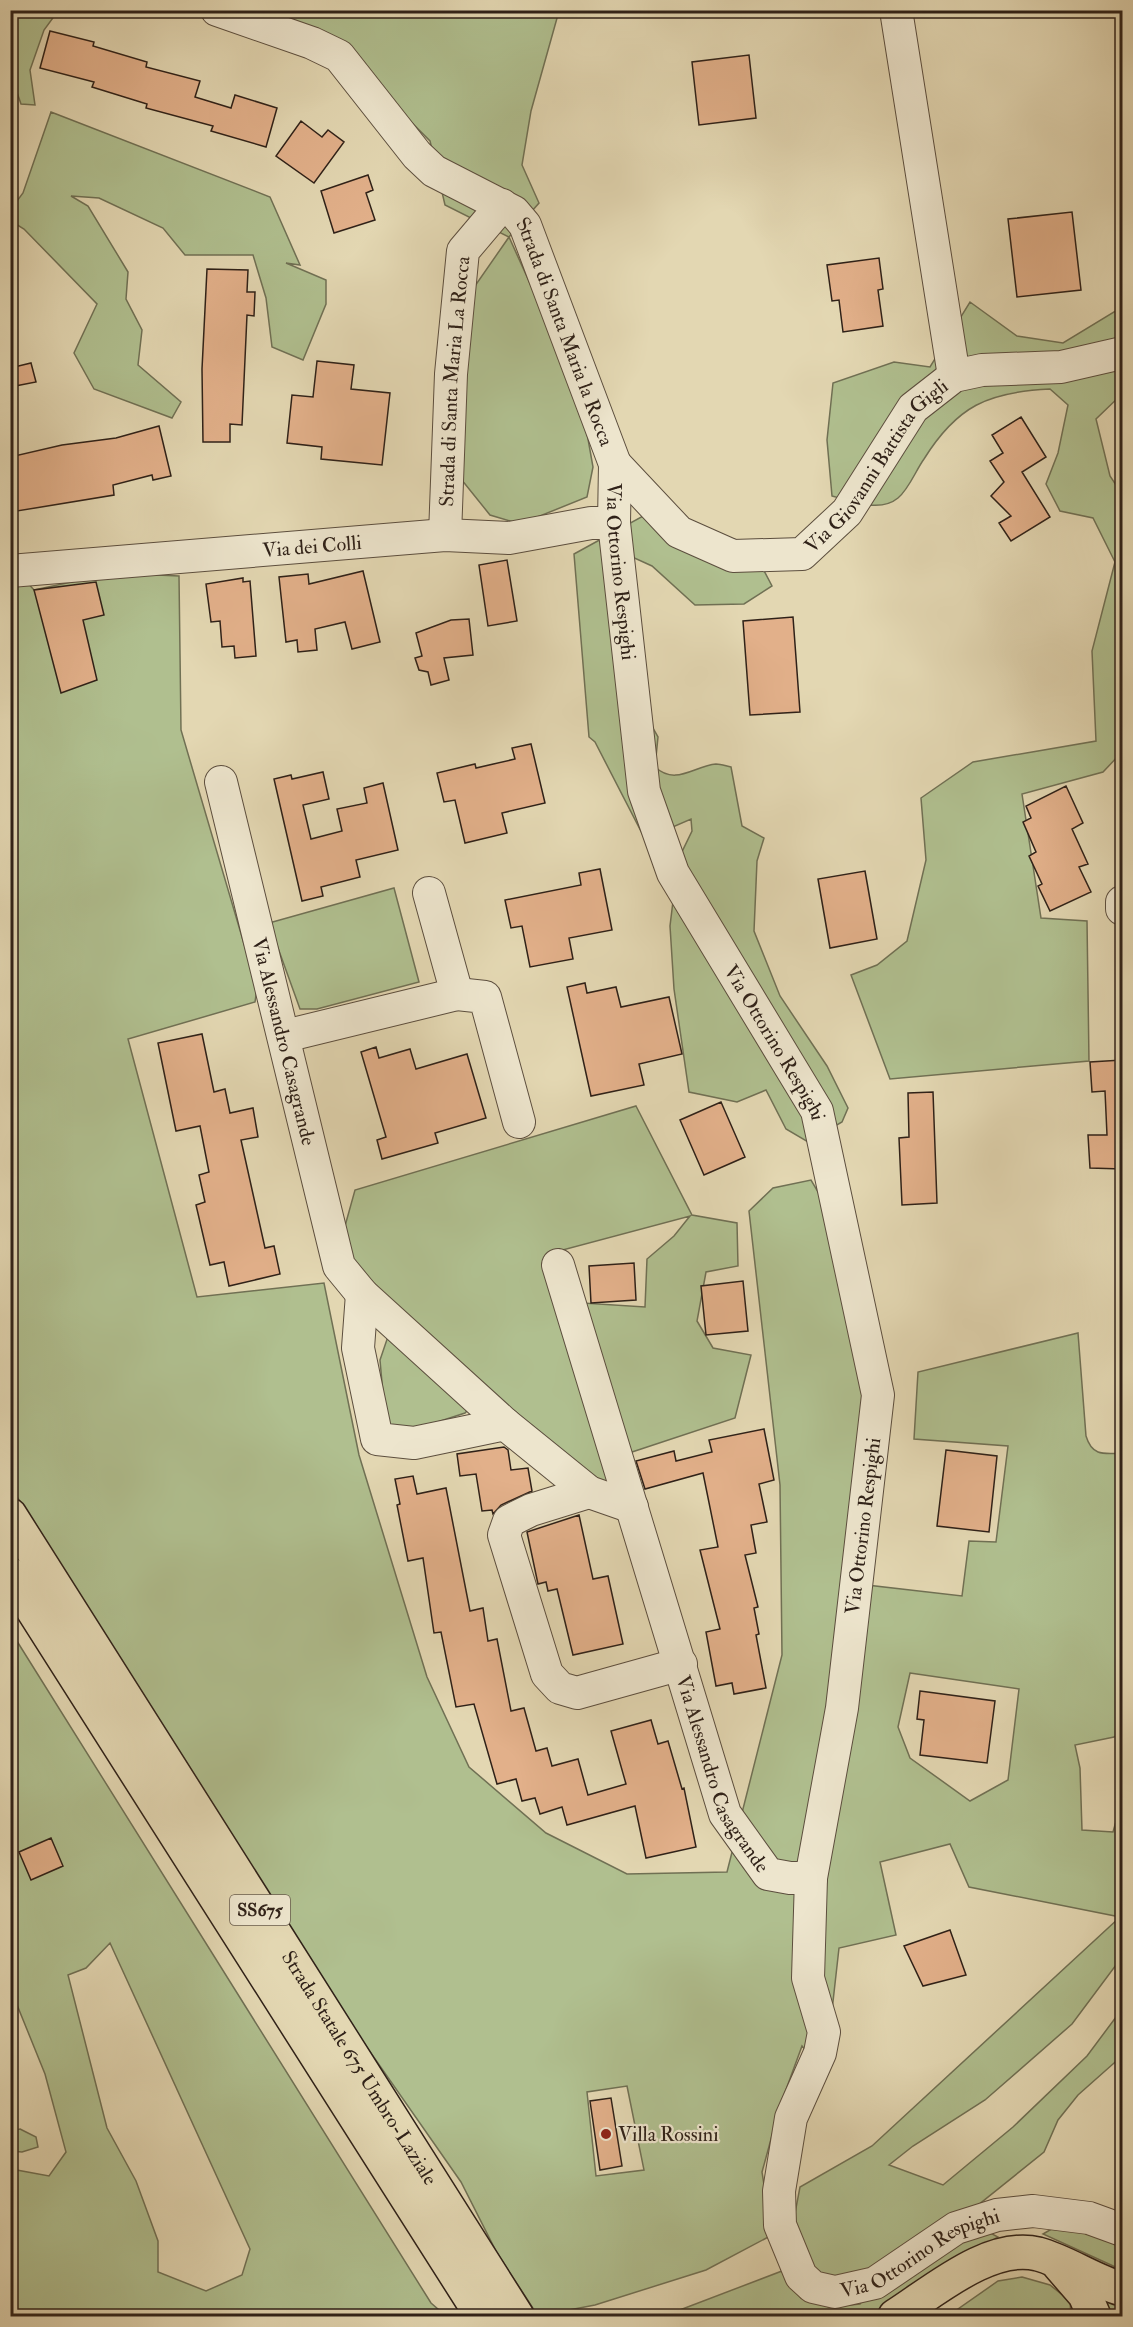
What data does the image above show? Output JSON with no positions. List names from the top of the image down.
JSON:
{
  "streets": {
    "highway": ["SS675", "Strada Statale 675 Umbro-Laziale"],
    "street": [
      "Strada di Santa Maria la Rocca",
      "Strada di Santa Maria La Rocca",
      "Via Giovanni Battista Gigli",
      "Via dei Colli",
      "Via Ottorino Respighi",
      "Via Alessandro Casagrande"
    ]
  },
  "crossings": [
    ["Strada di Santa Maria la Rocca", "Strada di Santa Maria La Rocca"],
    ["Strada di Santa Maria la Rocca", "Via Giovanni Battista Gigli"],
    ["Strada di Santa Maria la Rocca", "Via Ottorino Respighi"],
    ["Strada di Santa Maria La Rocca", "Via dei Colli"],
    ["Via Giovanni Battista Gigli", "Via Ottorino Respighi"],
    ["Via dei Colli", "Via Ottorino Respighi"],
    ["Via Ottorino Respighi", "Via Alessandro Casagrande"]
  ],
  "places": ["Villa Rossini"]
}
